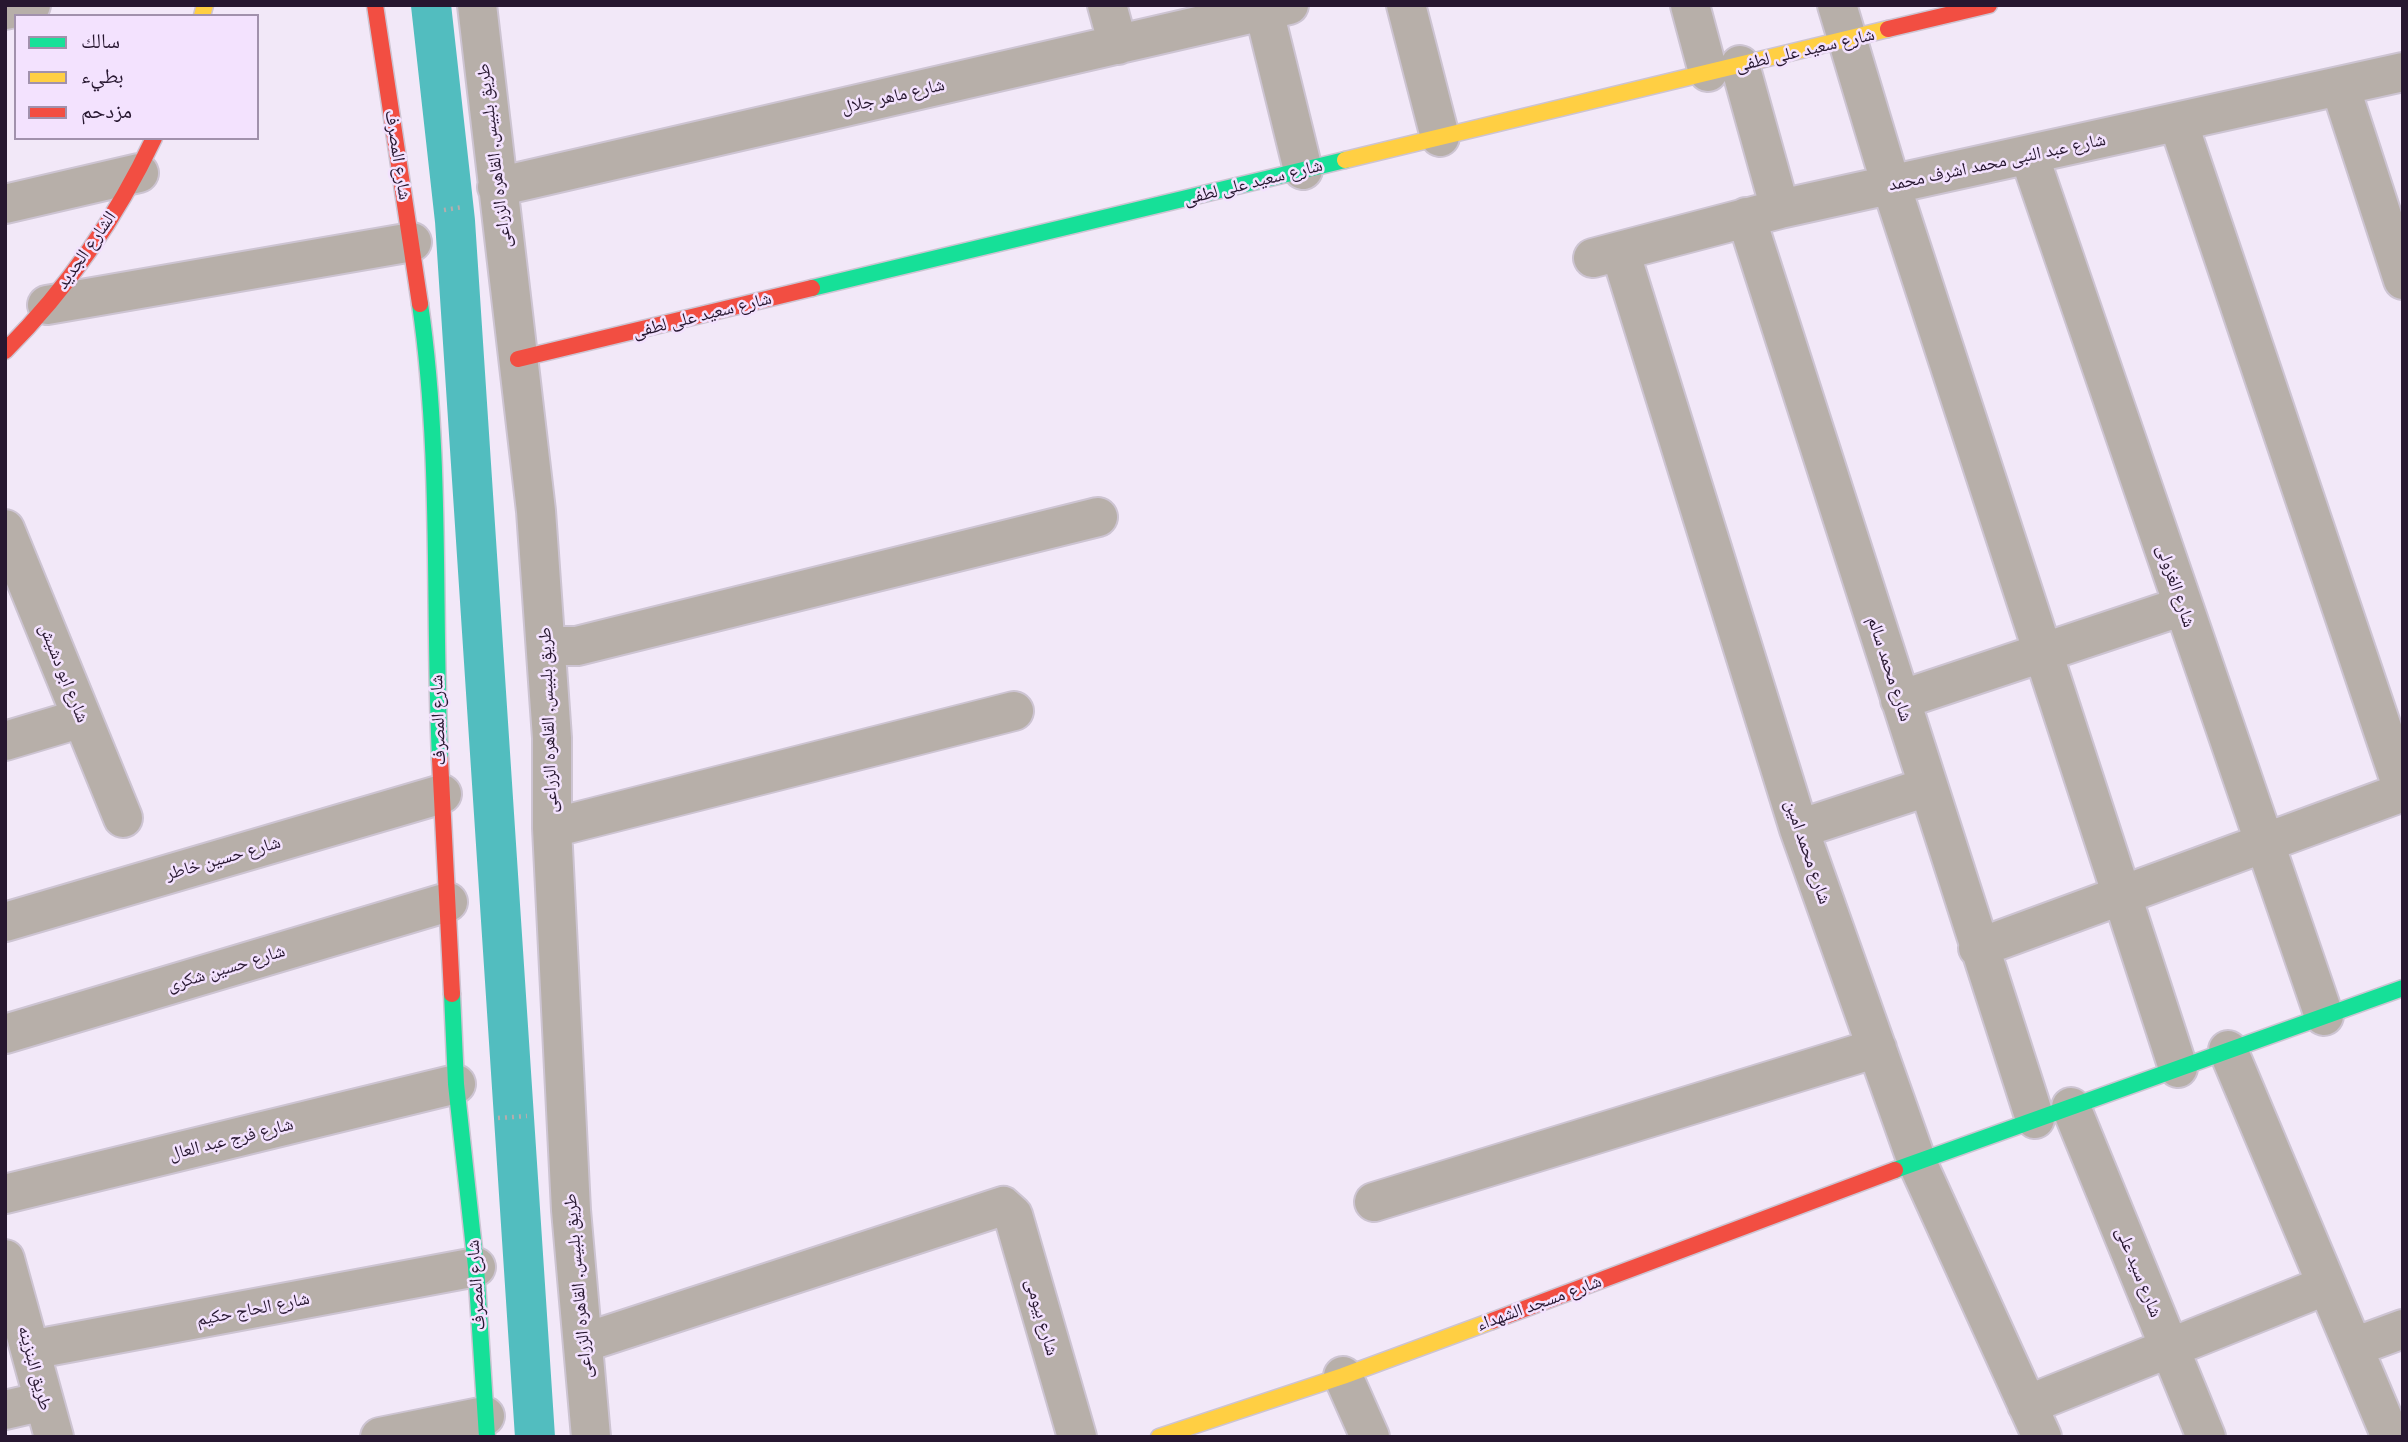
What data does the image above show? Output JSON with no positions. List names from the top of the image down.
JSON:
{
  "streets": {
    "street": [
      "شارع سعيد على لطفى",
      "شارع ماهر جلال",
      "شارع المصرف",
      "طريق بلبيس, القاهره الزراعى",
      "شارع عبد النبى محمد اشرف محمد",
      "الشارع الجديد",
      "شارع الغزولى",
      "شارع محمد سالم",
      "شارع ابو دشيش",
      "شارع محمد امين",
      "شارع حسين خاطر",
      "شارع حسين شكرى",
      "شارع فرج عبد العال",
      "شارع سيد على",
      "شارع مسجد الشهداء",
      "شارع الحاج حكيم",
      "شارع بيومى",
      "طريق البنزينه"
    ]
  },
  "crossings": [
    ["شارع سعيد على لطفى", "طريق بلبيس, القاهره الزراعى"],
    ["شارع سعيد على لطفى", "شارع محمد سالم"],
    ["شارع ماهر جلال", "طريق بلبيس, القاهره الزراعى"],
    ["شارع المصرف", "شارع حسين خاطر"],
    ["شارع المصرف", "شارع حسين شكرى"],
    ["شارع المصرف", "شارع فرج عبد العال"],
    ["شارع المصرف", "شارع الحاج حكيم"],
    ["طريق بلبيس, القاهره الزراعى", "شارع بيومى"],
    ["شارع عبد النبى محمد اشرف محمد", "شارع الغزولى"],
    ["شارع عبد النبى محمد اشرف محمد", "شارع محمد سالم"],
    ["شارع عبد النبى محمد اشرف محمد", "شارع محمد امين"],
    ["شارع الغزولى", "شارع مسجد الشهداء"],
    ["شارع محمد سالم", "شارع مسجد الشهداء"],
    ["شارع محمد امين", "شارع مسجد الشهداء"],
    ["شارع سيد على", "شارع مسجد الشهداء"],
    ["شارع الحاج حكيم", "طريق البنزينه"]
  ],
  "legend": ["سالك", "بطيء", "مزدحم"]
}
